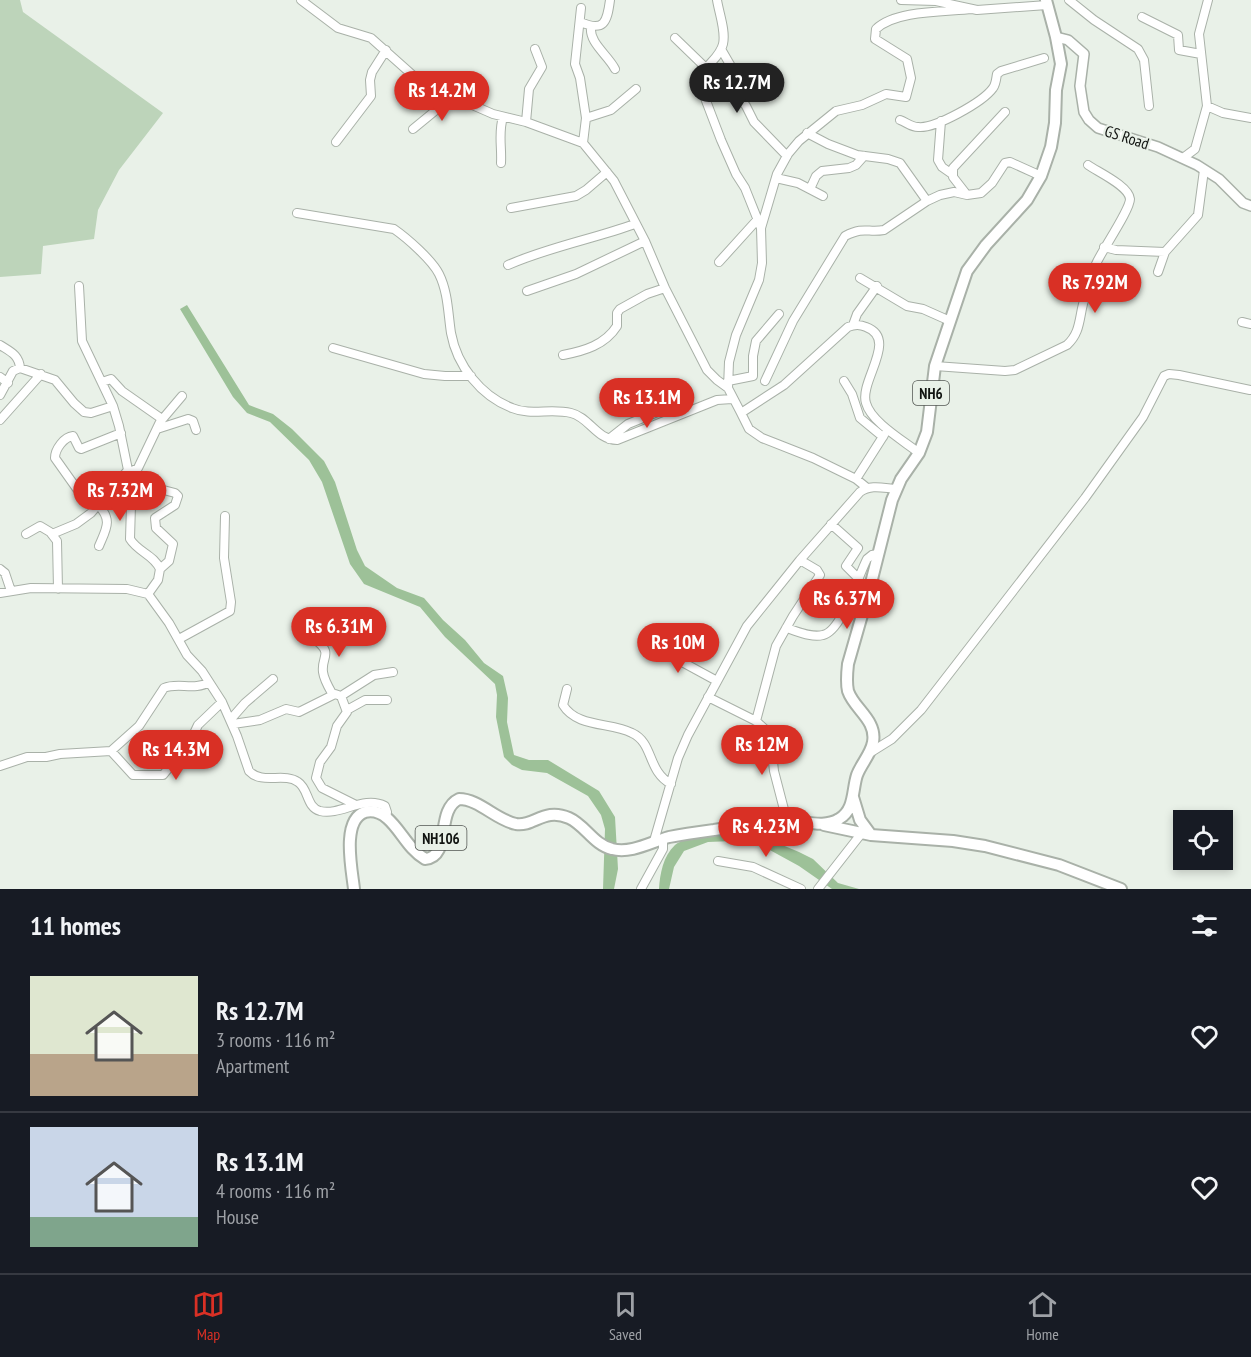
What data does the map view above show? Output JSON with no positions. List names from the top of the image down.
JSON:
{
  "streets": {
    "highway": ["NH6", "NH106"],
    "main road": ["GS Road"]
  },
  "crossings": [
    ["GS Road", "NH6"]
  ],
  "page": {
    "price": [
      "Rs 12.7M",
      "Rs 14.2M",
      "Rs 7.92M",
      "Rs 13.1M",
      "Rs 7.32M",
      "Rs 6.37M",
      "Rs 6.31M",
      "Rs 10M",
      "Rs 12M",
      "Rs 14.3M",
      "Rs 4.23M"
    ],
    "heading": "11 homes",
    "list": [
      {
        "name": "Rs 12.7M",
        "note": "3 rooms · 116 m² · Apartment"
      },
      {
        "name": "Rs 13.1M",
        "note": "4 rooms · 116 m² · House"
      }
    ],
    "tabs": ["Map", "Saved", "Home"]
  }
}
